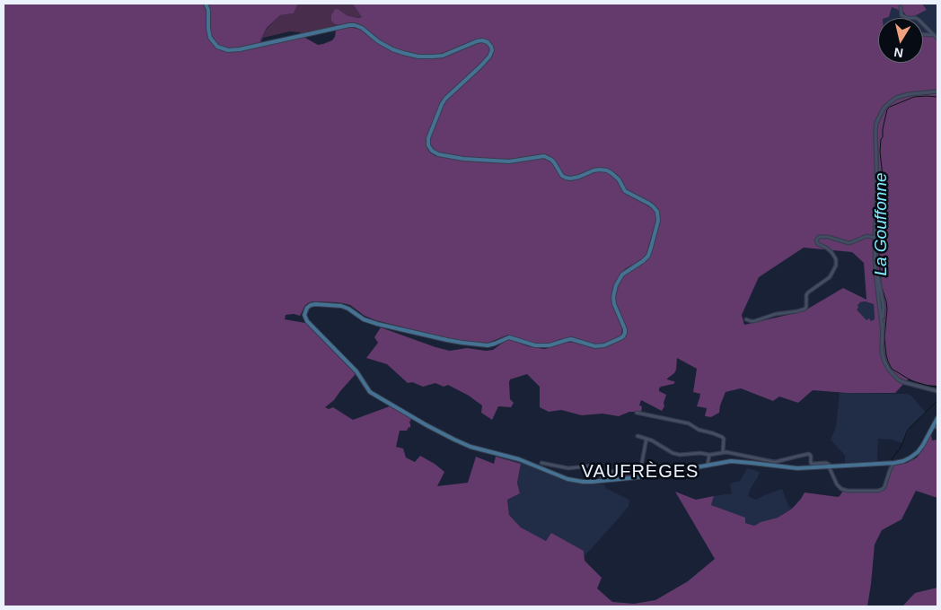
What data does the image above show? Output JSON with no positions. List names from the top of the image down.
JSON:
{
  "districts": ["VAUFRÈGES"],
  "water": ["La Gouffonne"],
  "north": "bottom"
}
